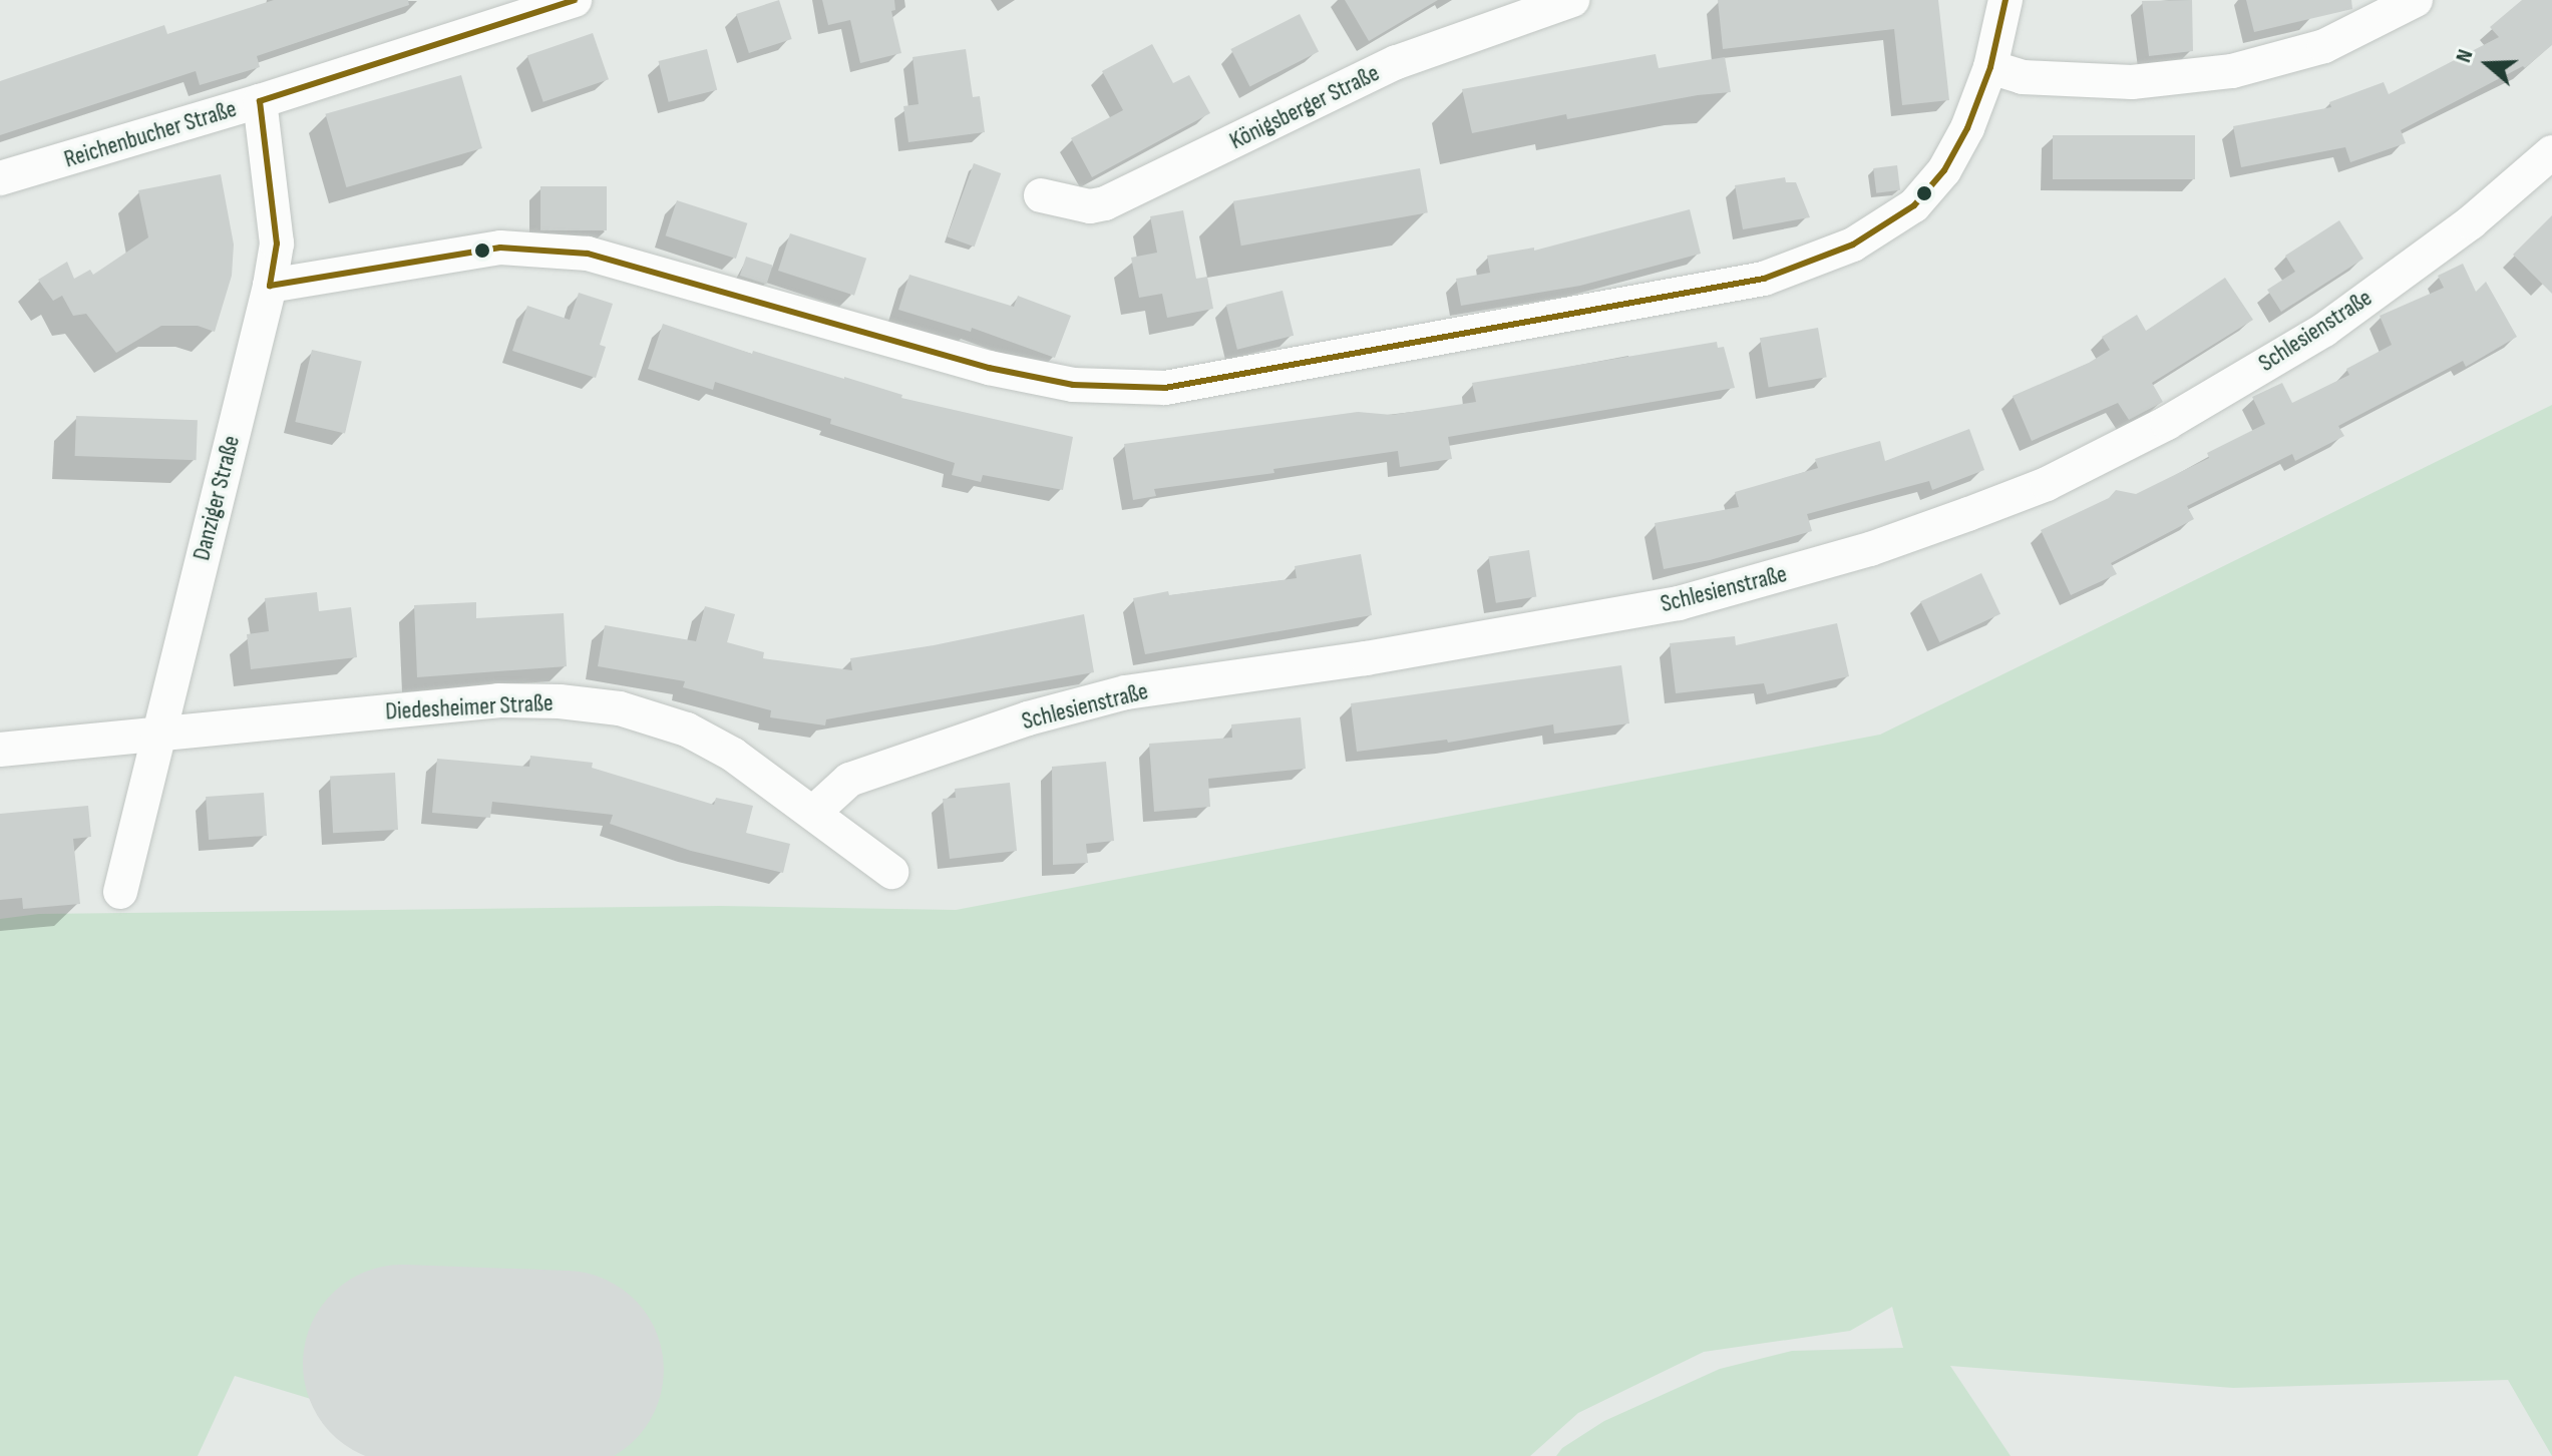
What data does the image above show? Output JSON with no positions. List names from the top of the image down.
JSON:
{
  "streets": {
    "street": [
      "Königsberger Straße",
      "Reichenbucher Straße",
      "Schlesienstraße",
      "Danziger Straße",
      "Diedesheimer Straße"
    ]
  },
  "crossings": [
    ["Reichenbucher Straße", "Danziger Straße"],
    ["Schlesienstraße", "Diedesheimer Straße"],
    ["Danziger Straße", "Diedesheimer Straße"]
  ],
  "north": "left"
}
